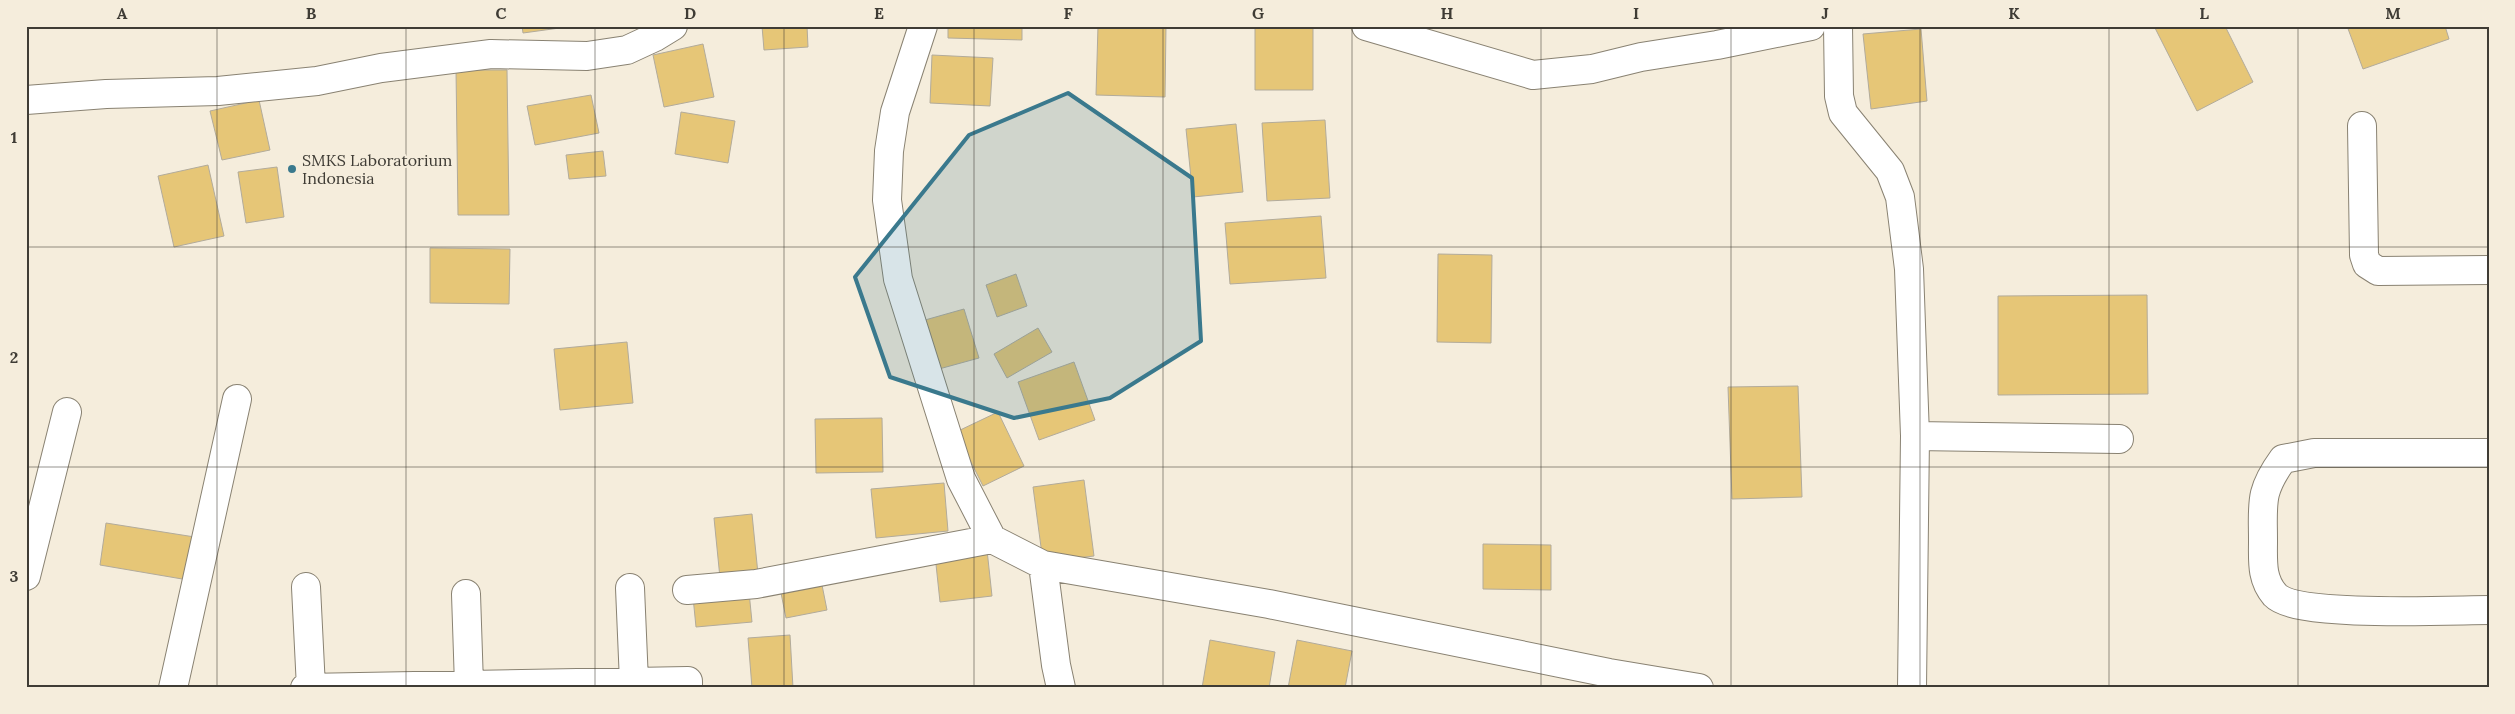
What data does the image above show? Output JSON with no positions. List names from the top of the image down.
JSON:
{
  "places": ["SMKS Laboratorium Indonesia"],
  "grid": {
    "columns": [
      "A",
      "B",
      "C",
      "D",
      "E",
      "F",
      "G",
      "H",
      "I",
      "J",
      "K",
      "L",
      "M"
    ],
    "rows": ["1", "2", "3"]
  }
}
